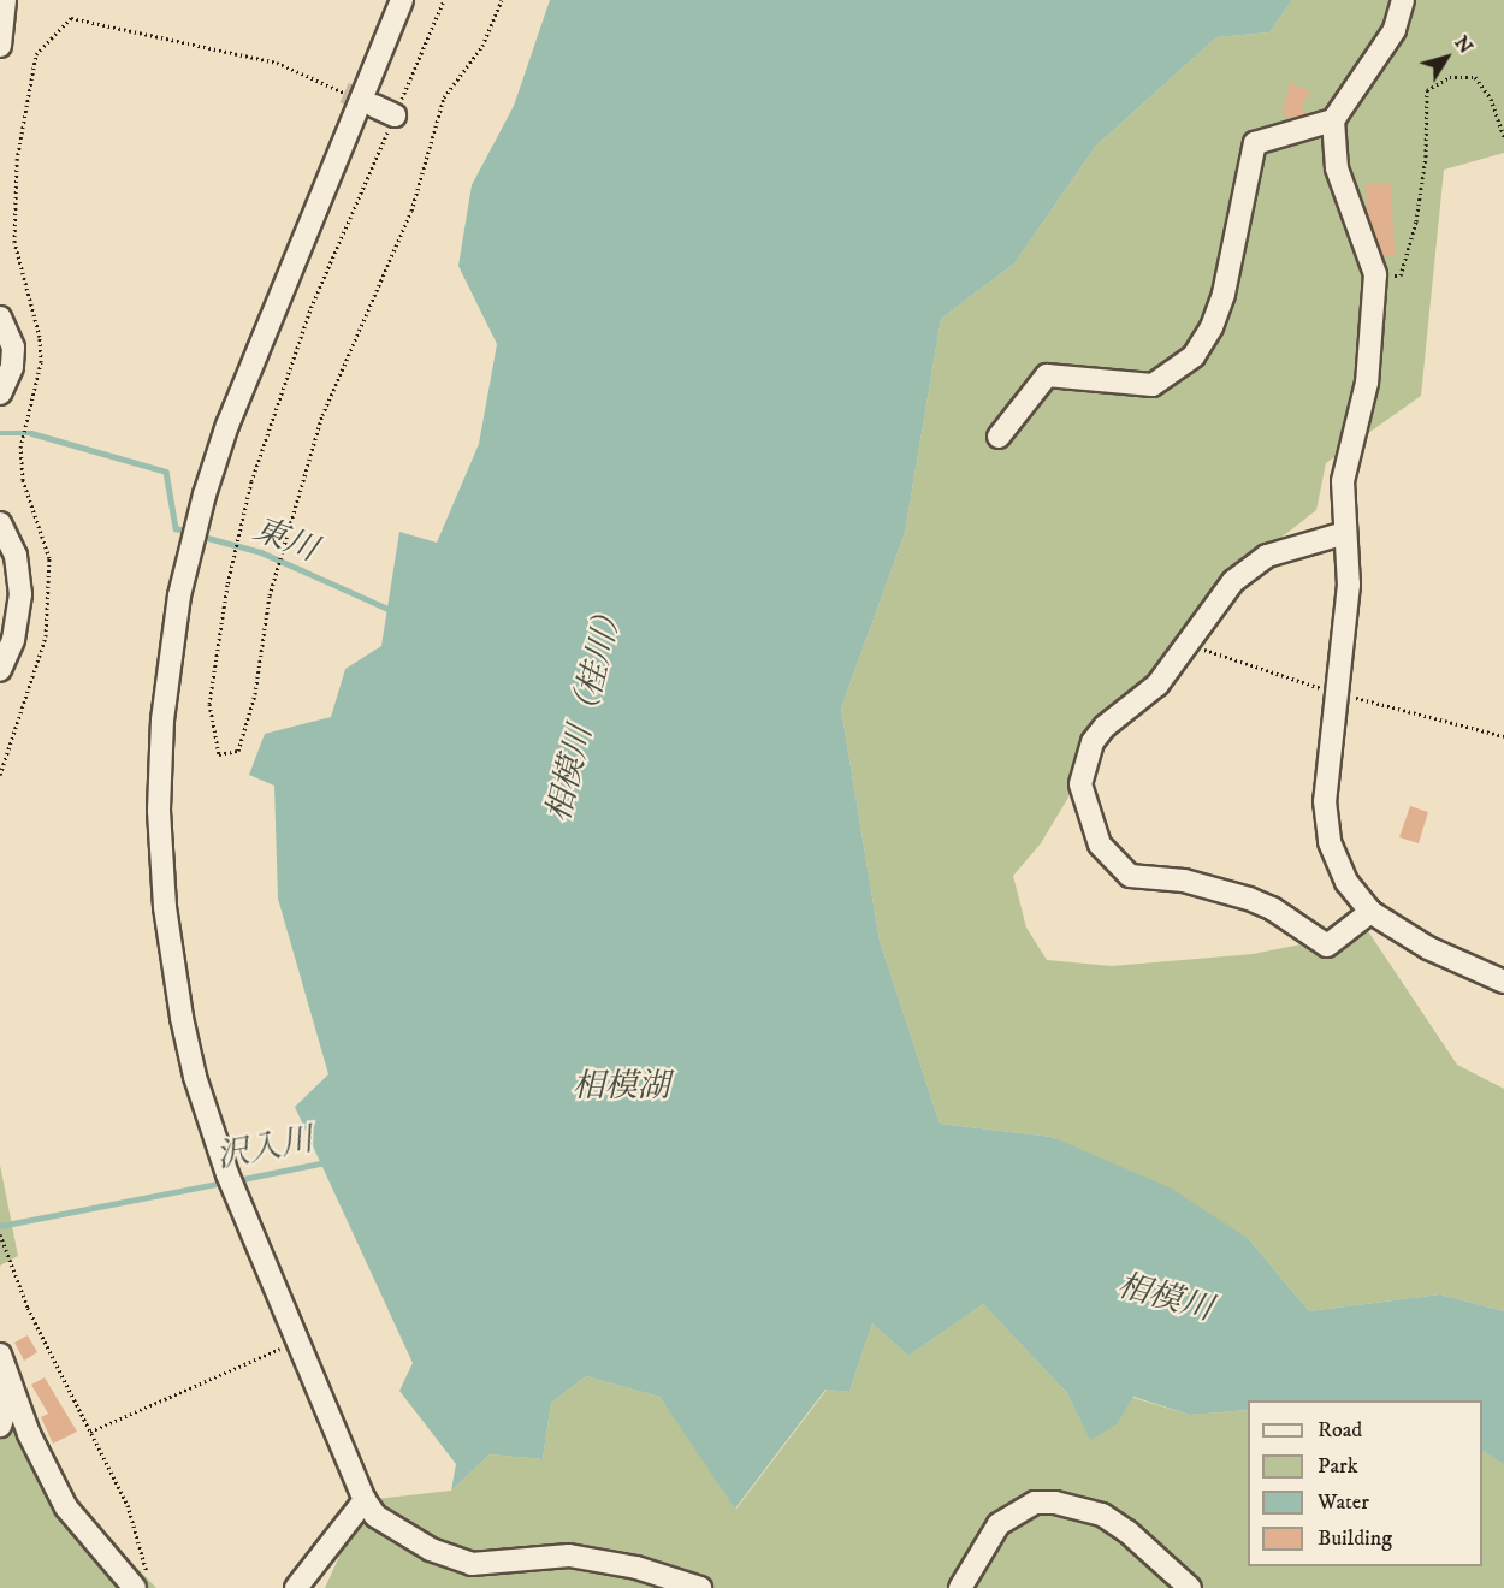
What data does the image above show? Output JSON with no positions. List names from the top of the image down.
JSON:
{
  "water": [
    "東川",
    "相模川（桂川）",
    "相模湖",
    "沢入川",
    "相模川"
  ],
  "legend": [
    "Road",
    "Park",
    "Water",
    "Building"
  ],
  "north": "top right"
}
